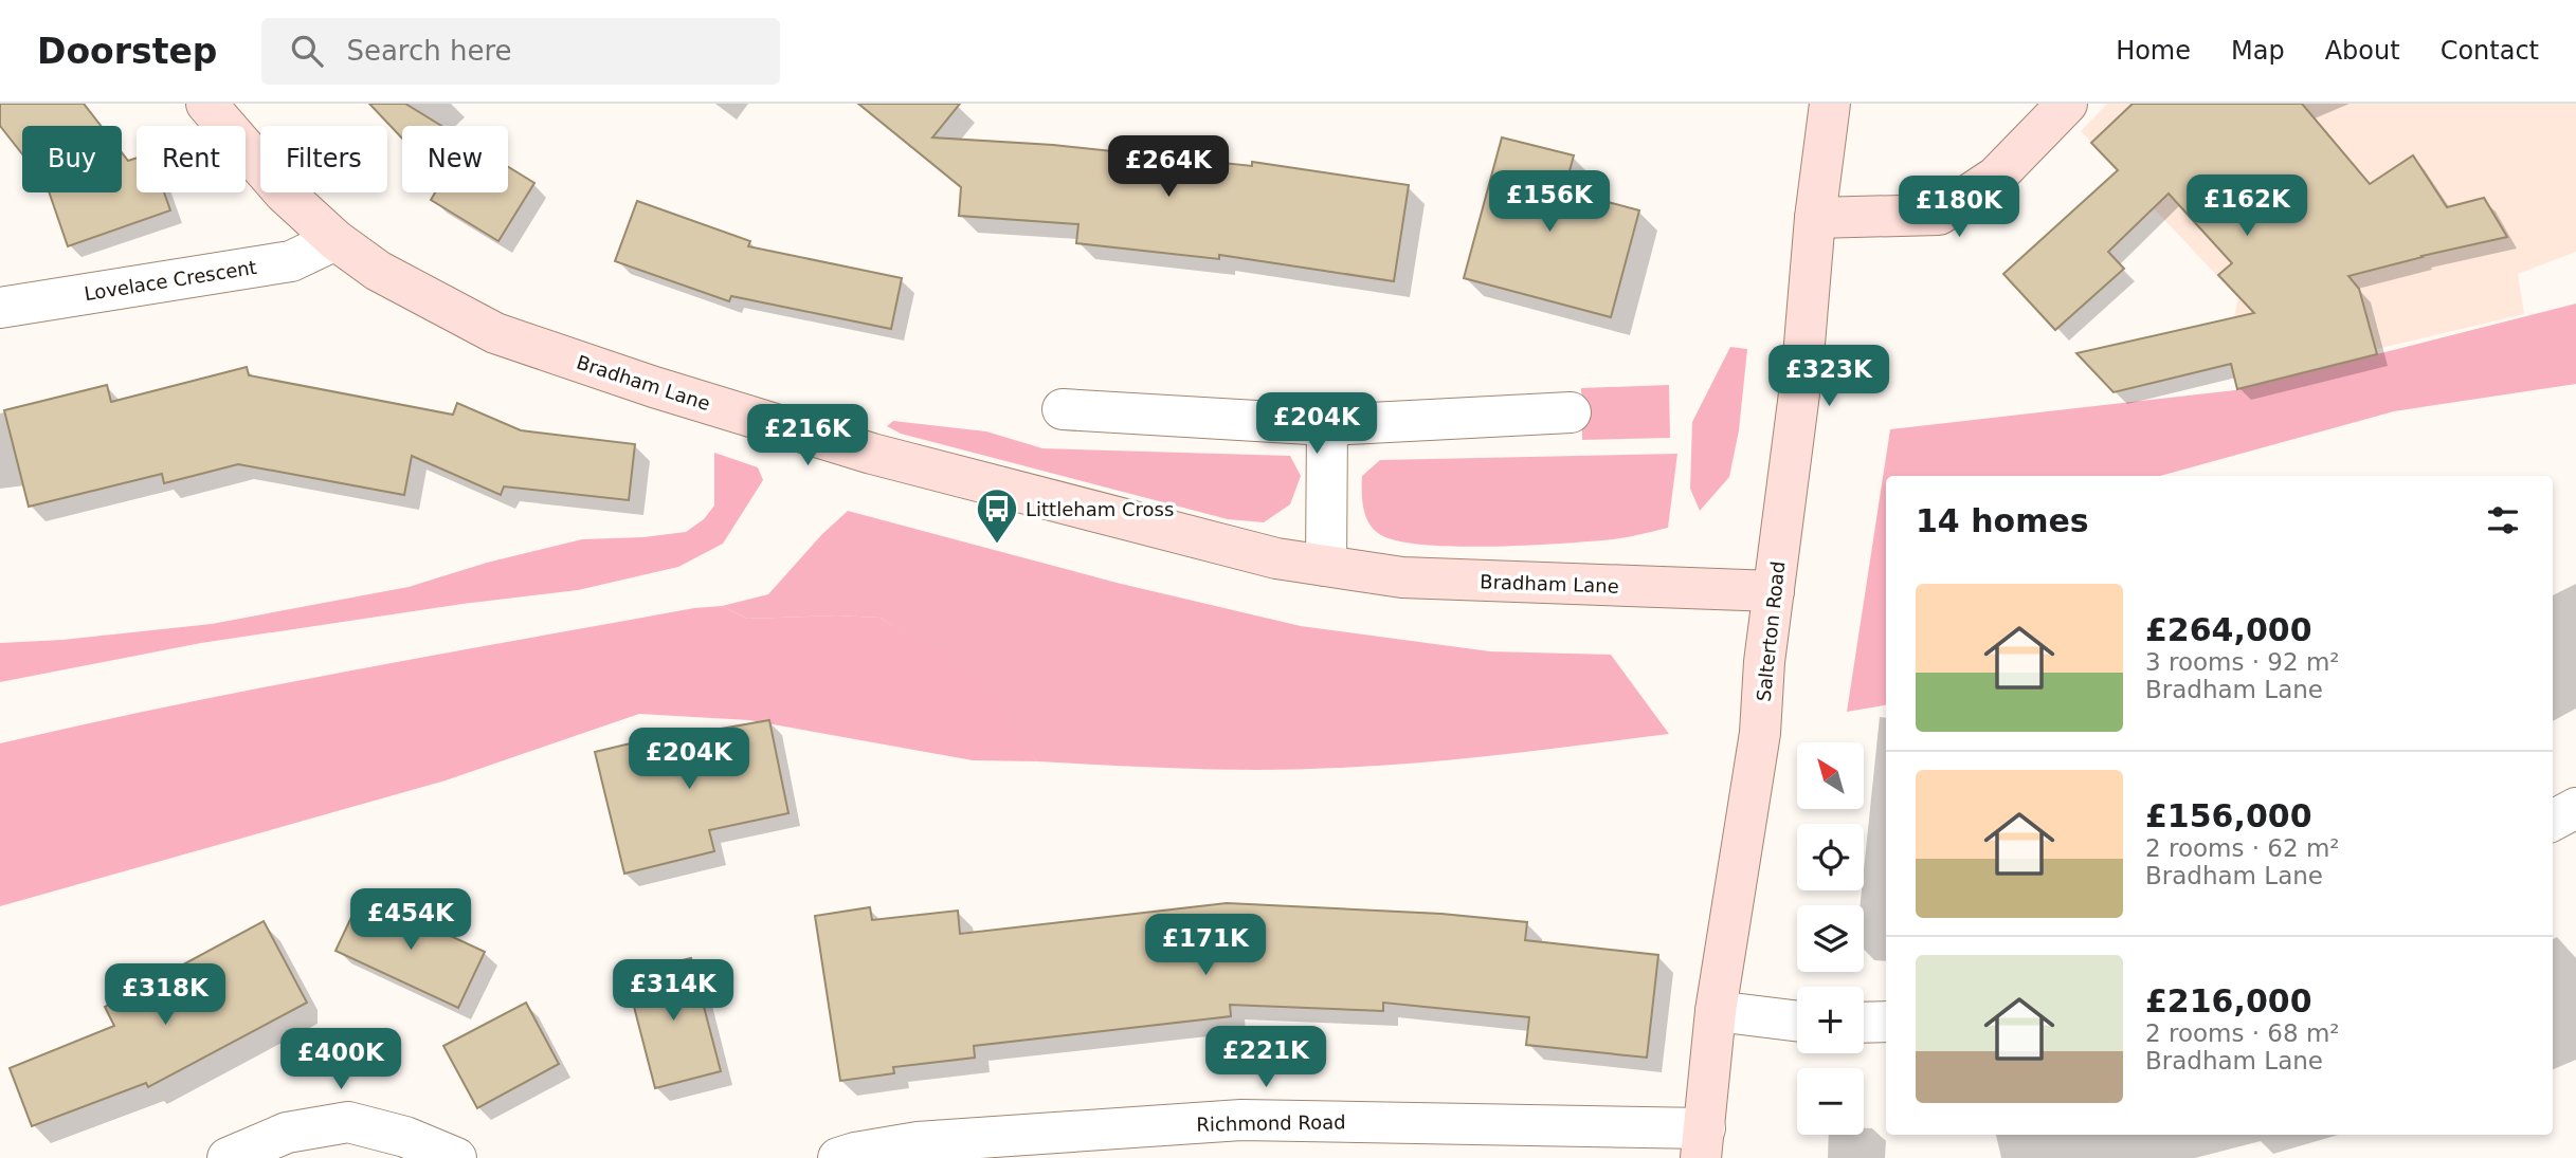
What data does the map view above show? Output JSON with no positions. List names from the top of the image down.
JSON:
{
  "streets": {
    "street": [
      "Lovelace Crescent",
      "Bradham Lane",
      "Salterton Road",
      "Richmond Road"
    ]
  },
  "crossings": [
    ["Lovelace Crescent", "Bradham Lane"],
    ["Bradham Lane", "Salterton Road"],
    ["Salterton Road", "Richmond Road"]
  ],
  "places": {
    "bus stop": ["Littleham Cross"]
  },
  "north": "top left",
  "page": {
    "header": "Doorstep",
    "search": "Search here",
    "nav": [
      "Home",
      "Map",
      "About",
      "Contact"
    ],
    "chip": [
      "Buy",
      "Rent",
      "Filters",
      "New"
    ],
    "price": [
      "£264K",
      "£156K",
      "£162K",
      "£180K",
      "£323K",
      "£204K",
      "£216K",
      "£204K",
      "£454K",
      "£171K",
      "£314K",
      "£318K",
      "£221K",
      "£400K"
    ],
    "heading": "14 homes",
    "list": [
      {
        "name": "£264,000",
        "note": "3 rooms · 92 m² · Bradham Lane"
      },
      {
        "name": "£156,000",
        "note": "2 rooms · 62 m² · Bradham Lane"
      },
      {
        "name": "£216,000",
        "note": "2 rooms · 68 m² · Bradham Lane"
      }
    ],
    "map_buttons": ["+", "−"]
  }
}
